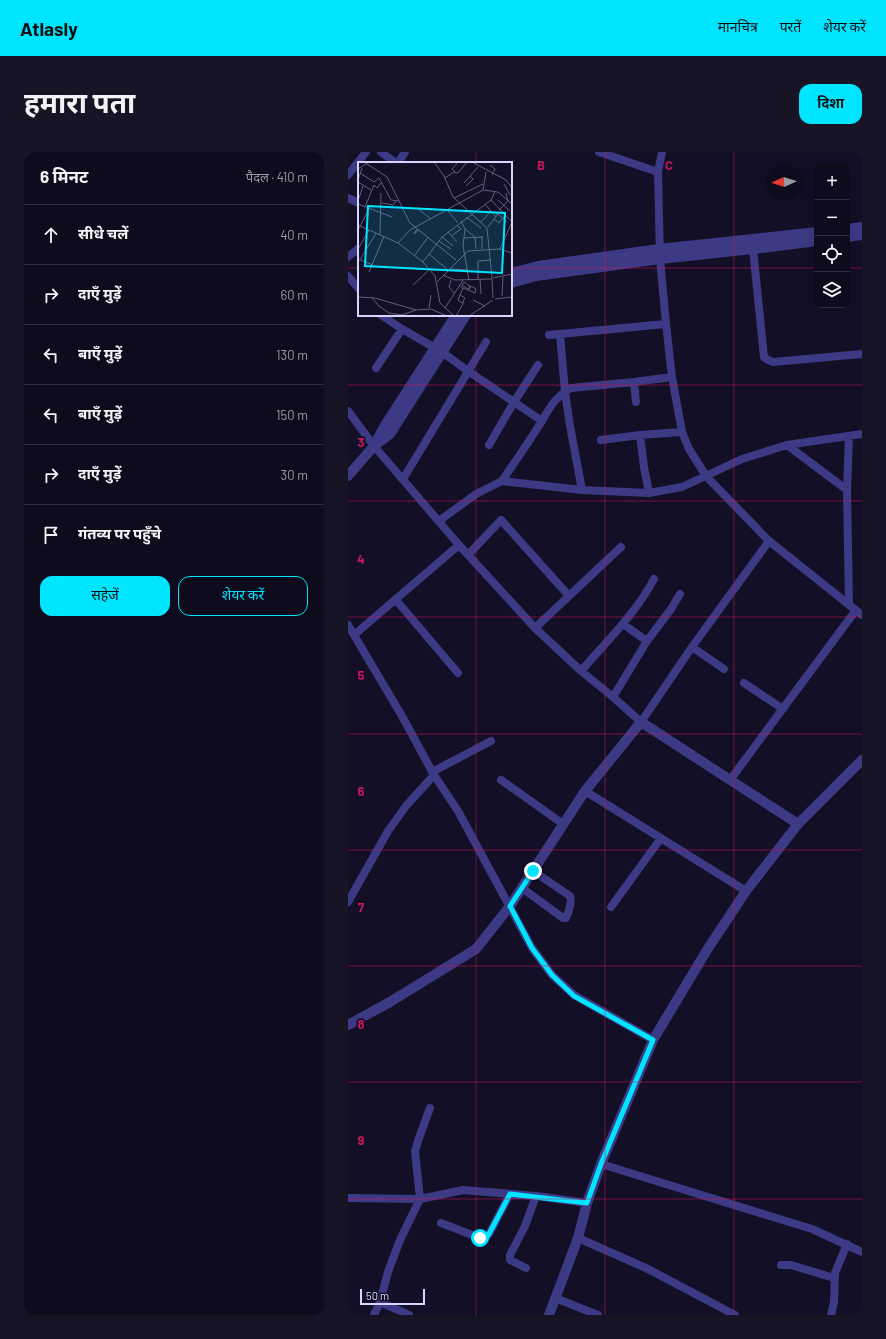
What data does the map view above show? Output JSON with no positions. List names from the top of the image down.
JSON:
{
  "scale_bar": "50 m",
  "north": "left",
  "page": {
    "header": "Atlasly",
    "nav": ["मानचित्र", "परतें", "शेयर करें"],
    "buttons": [
      "दिशा",
      ["सहेजें", "शेयर करें"]
    ],
    "title": "हमारा पता",
    "heading": ["6 मिनट", "पैदल · 410 m"],
    "map_buttons": ["+", "−"],
    "list": [
      ["सीधे चलें", "40 m"],
      ["दाएँ मुड़ें", "60 m"],
      ["बाएँ मुड़ें", "130 m"],
      ["बाएँ मुड़ें", "150 m"],
      ["दाएँ मुड़ें", "30 m"],
      "गंतव्य पर पहुँचे"
    ],
    "scale": "50 m"
  },
  "grid": {
    "columns": ["B", "C"],
    "rows": [
      "3",
      "4",
      "5",
      "6",
      "7",
      "8",
      "9"
    ]
  }
}
